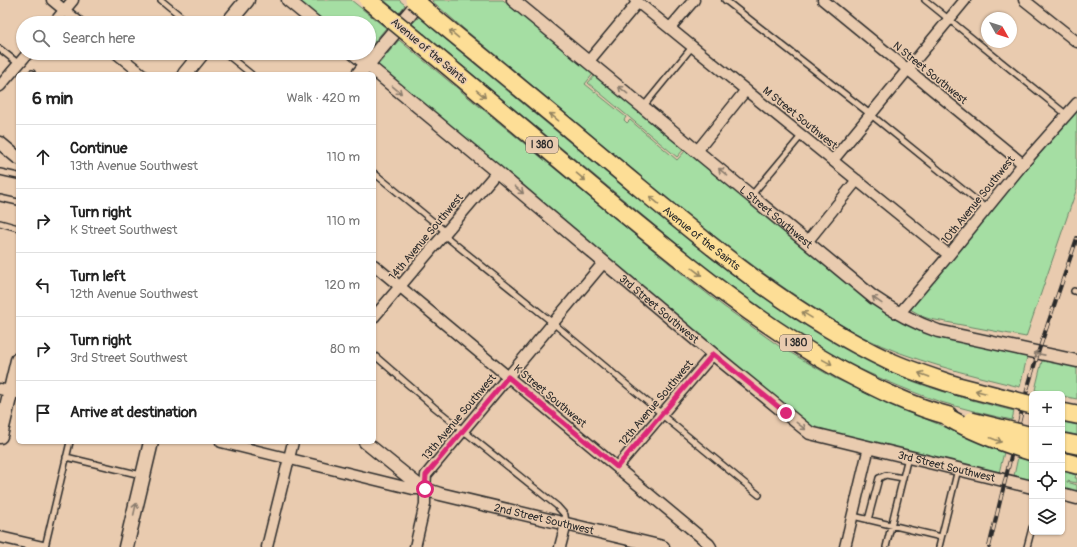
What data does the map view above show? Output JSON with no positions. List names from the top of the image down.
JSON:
{
  "streets": {
    "highway": ["Avenue of the Saints", "I 380"],
    "street": [
      "N Street Southwest",
      "M Street Southwest",
      "10th Avenue Southwest",
      "L Street Southwest",
      "14th Avenue Southwest",
      "3rd Street Southwest",
      "K Street Southwest",
      "12th Avenue Southwest",
      "13th Avenue Southwest",
      "2nd Street Southwest"
    ]
  },
  "crossings": [
    ["N Street Southwest", "10th Avenue Southwest"],
    ["M Street Southwest", "10th Avenue Southwest"],
    ["10th Avenue Southwest", "L Street Southwest"],
    ["14th Avenue Southwest", "3rd Street Southwest"],
    ["14th Avenue Southwest", "K Street Southwest"],
    ["3rd Street Southwest", "12th Avenue Southwest"],
    ["3rd Street Southwest", "13th Avenue Southwest"],
    ["K Street Southwest", "12th Avenue Southwest"],
    ["K Street Southwest", "13th Avenue Southwest"],
    ["13th Avenue Southwest", "2nd Street Southwest"]
  ],
  "one_way": ["L Street Southwest", "3rd Street Southwest"],
  "north": "bottom right",
  "page": {
    "search": "Search here",
    "heading": ["6 min", "Walk · 420 m"],
    "list": [
      ["Continue", "13th Avenue Southwest", "110 m"],
      ["Turn right", "K Street Southwest", "110 m"],
      ["Turn left", "12th Avenue Southwest", "120 m"],
      ["Turn right", "3rd Street Southwest", "80 m"],
      "Arrive at destination"
    ],
    "map_buttons": ["+", "−"]
  }
}
